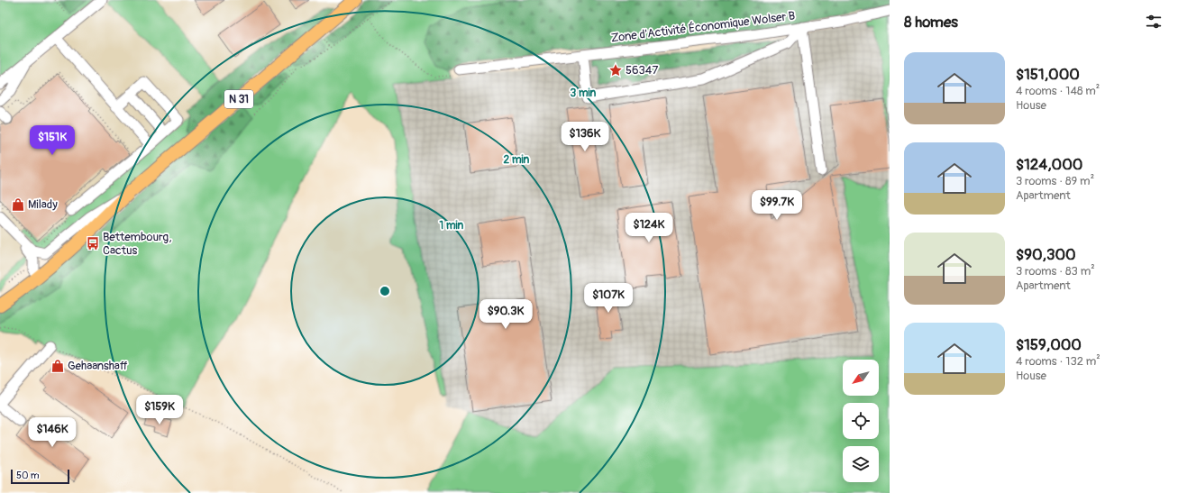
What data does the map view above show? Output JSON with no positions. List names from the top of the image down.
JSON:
{
  "streets": {
    "main road": ["N 31"],
    "street": ["Zone d'Activité Économique Wolser B"]
  },
  "places": {
    "place": ["56347"],
    "shop": ["Milady", "Gehaanshaff"],
    "bus stop": ["Bettembourg, Cactus"]
  },
  "scale_bar": "50 m",
  "north": "bottom left",
  "page": {
    "heading": "8 homes",
    "list": [
      {
        "name": "$151,000",
        "note": "4 rooms · 148 m² · House"
      },
      {
        "name": "$124,000",
        "note": "3 rooms · 89 m² · Apartment"
      },
      {
        "name": "$90,300",
        "note": "3 rooms · 83 m² · Apartment"
      },
      {
        "name": "$159,000",
        "note": "4 rooms · 132 m² · House"
      }
    ],
    "price": [
      "$136K",
      "$151K",
      "$99.7K",
      "$124K",
      "$107K",
      "$90.3K",
      "$159K",
      "$146K"
    ],
    "scale": "50 m"
  },
  "rings": ["3 min", "2 min", "1 min"]
}
